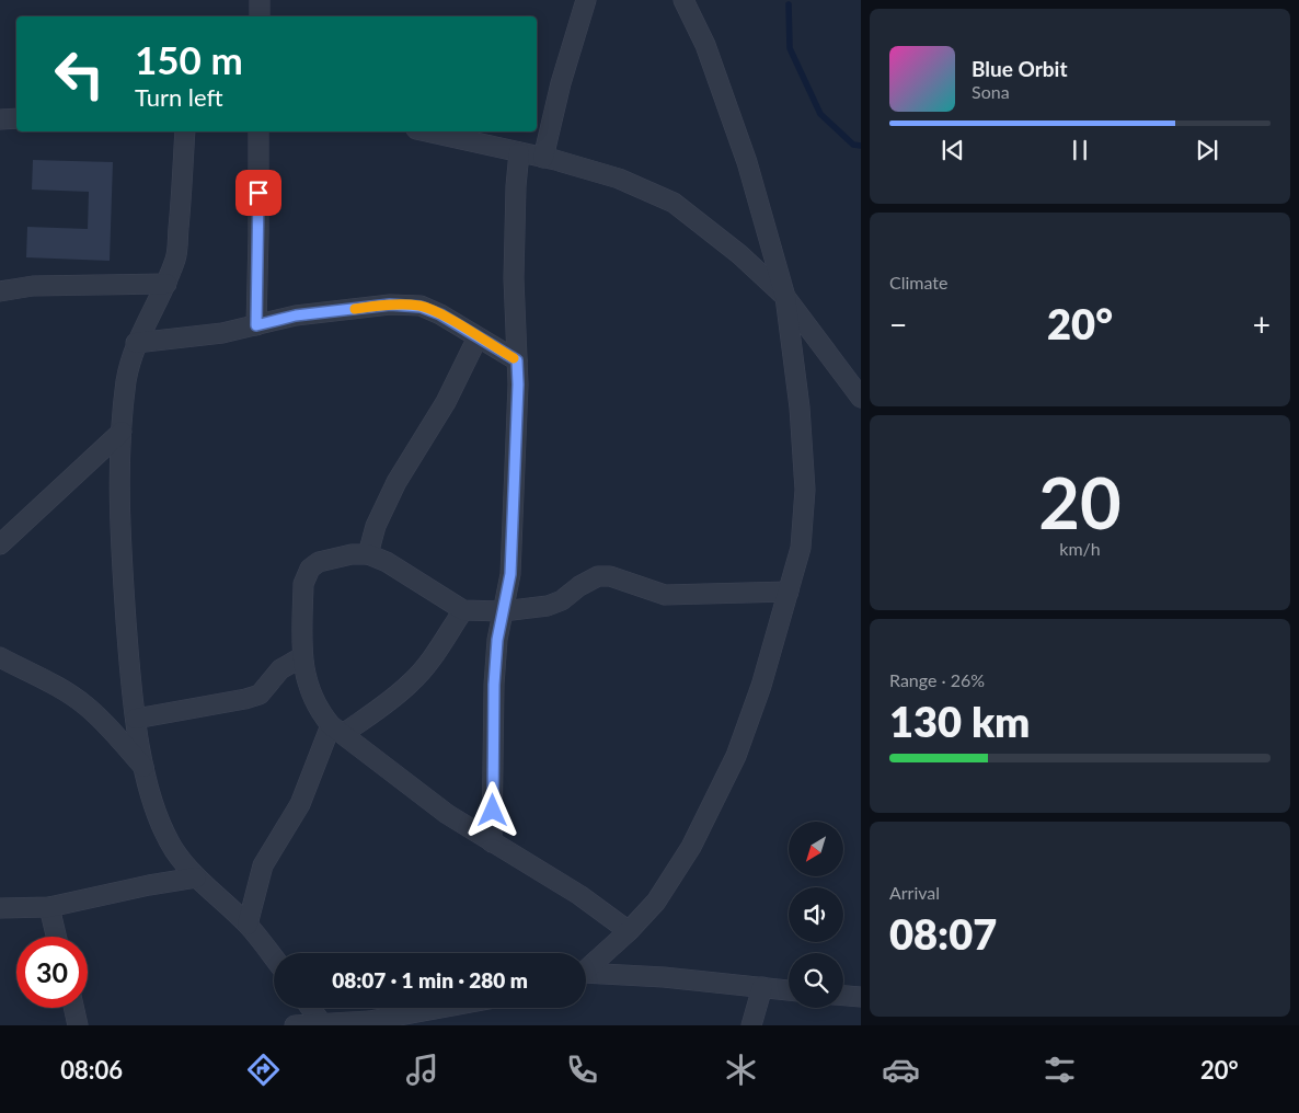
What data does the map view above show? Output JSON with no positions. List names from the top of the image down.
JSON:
{
  "north": "bottom left",
  "page": {
    "turn": ["150 m", "Turn left"],
    "song": ["Blue Orbit", "Sona"],
    "tile": [
      "Climate",
      ["20", "km/h"],
      ["Range · 26%", "130 km"],
      ["Arrival", "08:07"]
    ],
    "heat": ["−", "20°", "+"],
    "limit": "30",
    "trip": "08:07 · 1 min · 280 m",
    "tabs": ["08:06", "20°"]
  }
}
